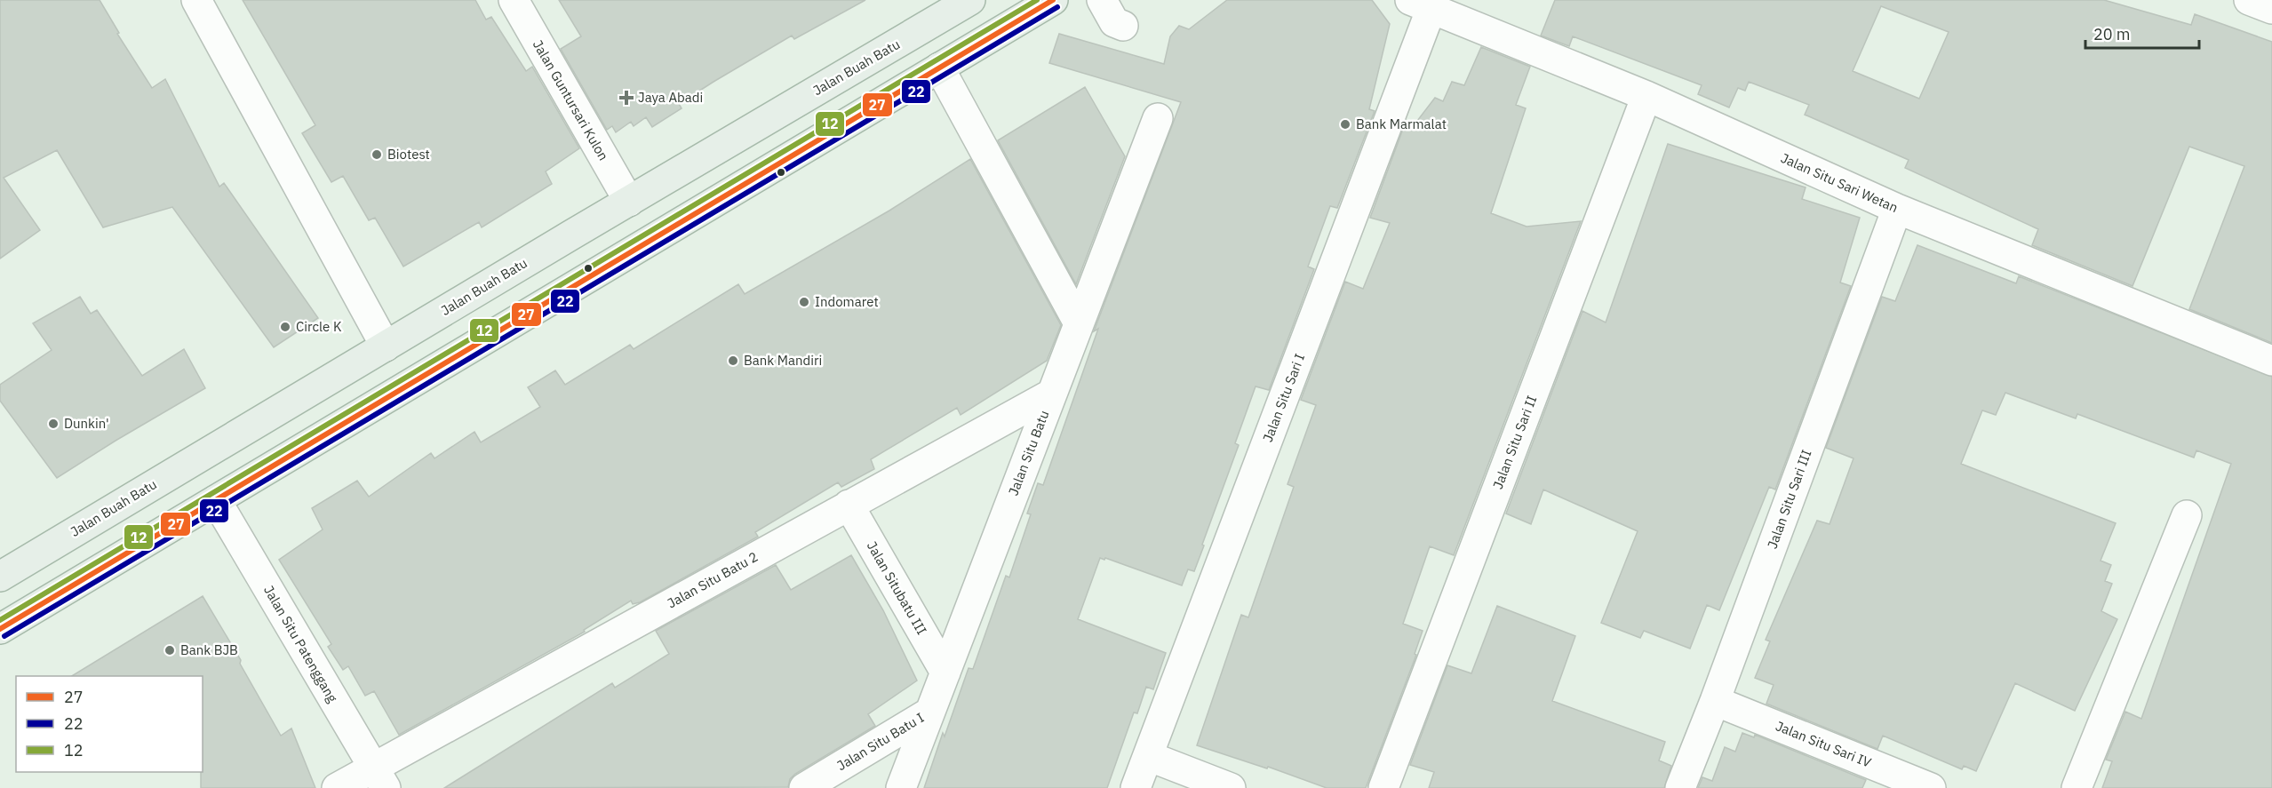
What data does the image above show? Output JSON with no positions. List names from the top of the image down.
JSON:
{
  "streets": {
    "main road": ["Jalan Buah Batu"],
    "street": [
      "Jalan Guntursari Kulon",
      "Jalan Situ Sari Wetan",
      "Jalan Situ Sari I",
      "Jalan Situ Sari II",
      "Jalan Situ Batu",
      "Jalan Situ Sari III",
      "Jalan Situ Batu 2",
      "Jalan Situbatu III",
      "Jalan Situ Patenggang",
      "Jalan Situ Batu I",
      "Jalan Situ Sari IV"
    ]
  },
  "crossings": [
    ["Jalan Buah Batu", "Jalan Guntursari Kulon"],
    ["Jalan Situ Sari Wetan", "Jalan Situ Sari I"],
    ["Jalan Situ Sari Wetan", "Jalan Situ Sari II"],
    ["Jalan Situ Sari Wetan", "Jalan Situ Sari III"],
    ["Jalan Situ Batu", "Jalan Situ Batu 2"],
    ["Jalan Situ Batu", "Jalan Situbatu III"],
    ["Jalan Situ Batu", "Jalan Situ Batu I"],
    ["Jalan Situ Sari III", "Jalan Situ Sari IV"],
    ["Jalan Situ Batu 2", "Jalan Situbatu III"],
    ["Jalan Situ Batu 2", "Jalan Situ Patenggang"]
  ],
  "places": {
    "health": ["Jaya Abadi"],
    "other": [
      "Bank Marmalat",
      "Biotest",
      "Indomaret",
      "Circle K",
      "Bank Mandiri",
      "Dunkin'",
      "Bank BJB"
    ]
  },
  "lines": ["transit line 27", "transit line 12", "transit line 22"],
  "legend": ["27", "22", "12"],
  "scale_bar": "20 m"
}
